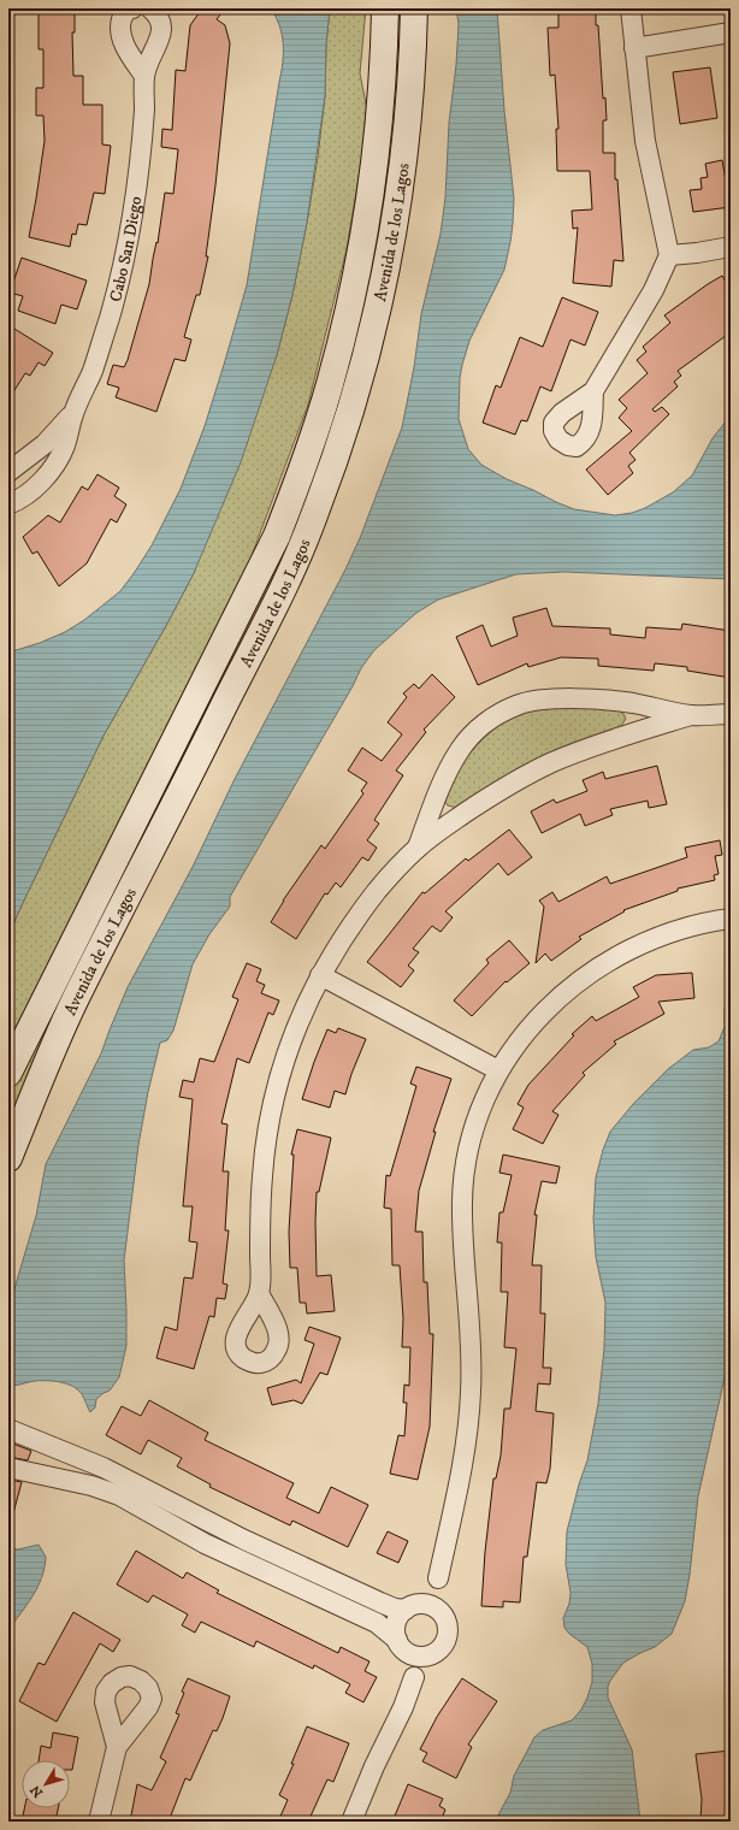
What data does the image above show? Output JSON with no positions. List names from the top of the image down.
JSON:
{
  "streets": {
    "street": ["Avenida de los Lagos", "Cabo San Diego"]
  },
  "north": "bottom left"
}
